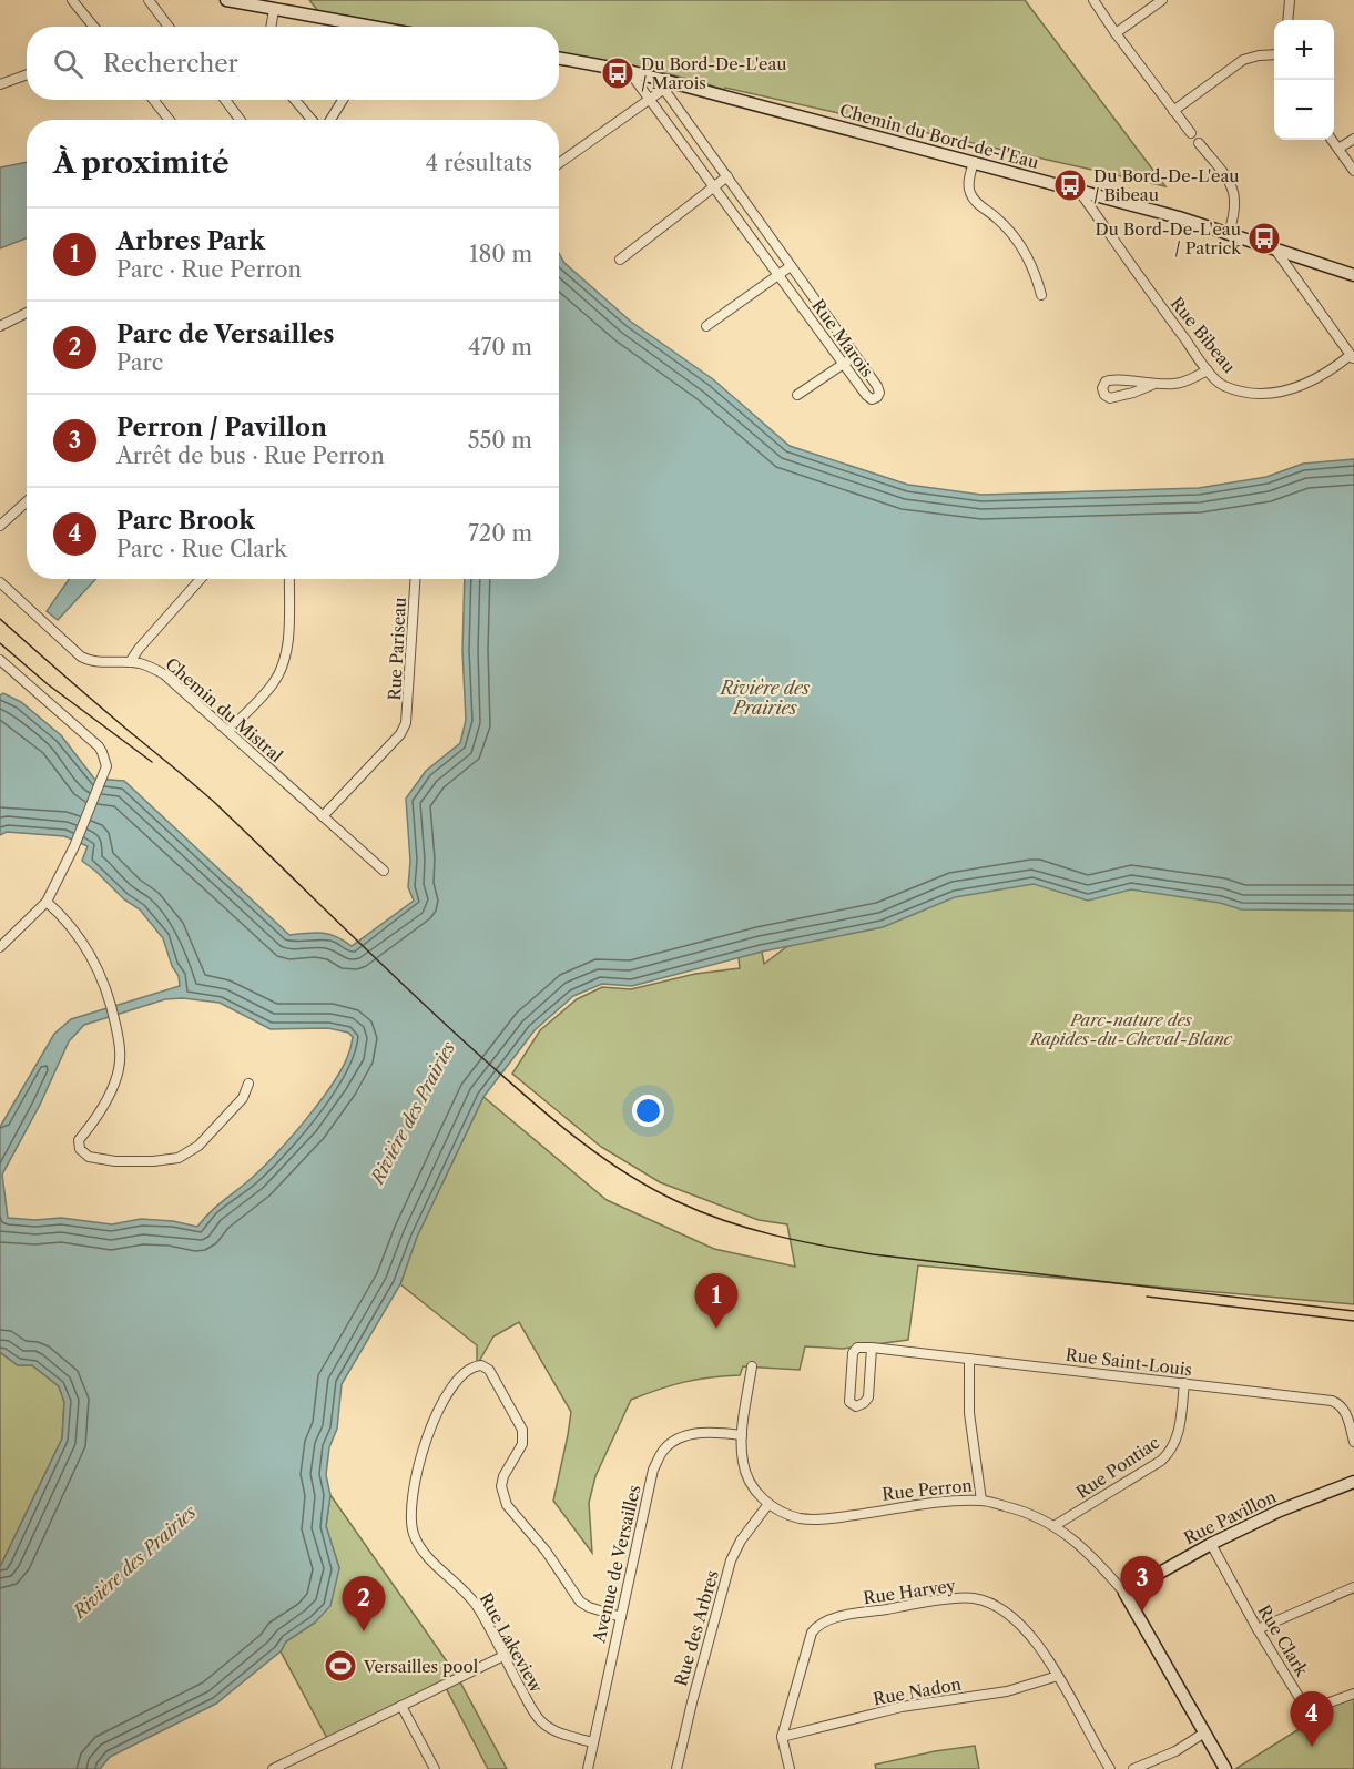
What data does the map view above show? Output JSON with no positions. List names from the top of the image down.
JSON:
{
  "streets": {
    "street": [
      "Chemin du Bord-de-l'Eau",
      "Rue Bibeau",
      "Rue Marois",
      "Rue Pariseau",
      "Chemin du Mistral",
      "Rue Saint-Louis",
      "Rue Pontiac",
      "Rue Perron",
      "Rue Pavillon",
      "Avenue de Versailles",
      "Rue Harvey",
      "Rue des Arbres",
      "Rue Clark",
      "Rue Lakeview",
      "Rue Nadon"
    ]
  },
  "crossings": [
    ["Chemin du Bord-de-l'Eau", "Rue Bibeau"],
    ["Chemin du Bord-de-l'Eau", "Rue Marois"],
    ["Rue Pariseau", "Chemin du Mistral"],
    ["Rue Saint-Louis", "Rue Pontiac"],
    ["Rue Pontiac", "Rue Perron"],
    ["Rue Perron", "Rue Pavillon"],
    ["Rue Perron", "Avenue de Versailles"],
    ["Rue Perron", "Rue des Arbres"],
    ["Rue Pavillon", "Rue Clark"],
    ["Avenue de Versailles", "Rue Lakeview"],
    ["Rue Harvey", "Rue Nadon"]
  ],
  "water": ["Rivière des Prairies"],
  "parks": ["Parc-nature des Rapides-du-Cheval-Blanc"],
  "places": {
    "bus stop": ["Du Bord-De-L'eau / Marois", "Du Bord-De-L'eau / Bibeau", "Du Bord-De-L'eau / Patrick"],
    "sports": ["Versailles pool"]
  },
  "page": {
    "map_buttons": ["+", "−"],
    "search": "Rechercher",
    "heading": ["À proximité", "4 résultats"],
    "list": [
      {
        "mark": "1",
        "name": "Arbres Park",
        "note": "Parc · Rue Perron",
        "value": "180 m"
      },
      {
        "mark": "2",
        "name": "Parc de Versailles",
        "note": "Parc",
        "value": "470 m"
      },
      {
        "mark": "3",
        "name": "Perron / Pavillon",
        "note": "Arrêt de bus · Rue Perron",
        "value": "550 m"
      },
      {
        "mark": "4",
        "name": "Parc Brook",
        "note": "Parc · Rue Clark",
        "value": "720 m"
      }
    ],
    "pins": [
      "1",
      "3",
      "2",
      "4"
    ]
  }
}
